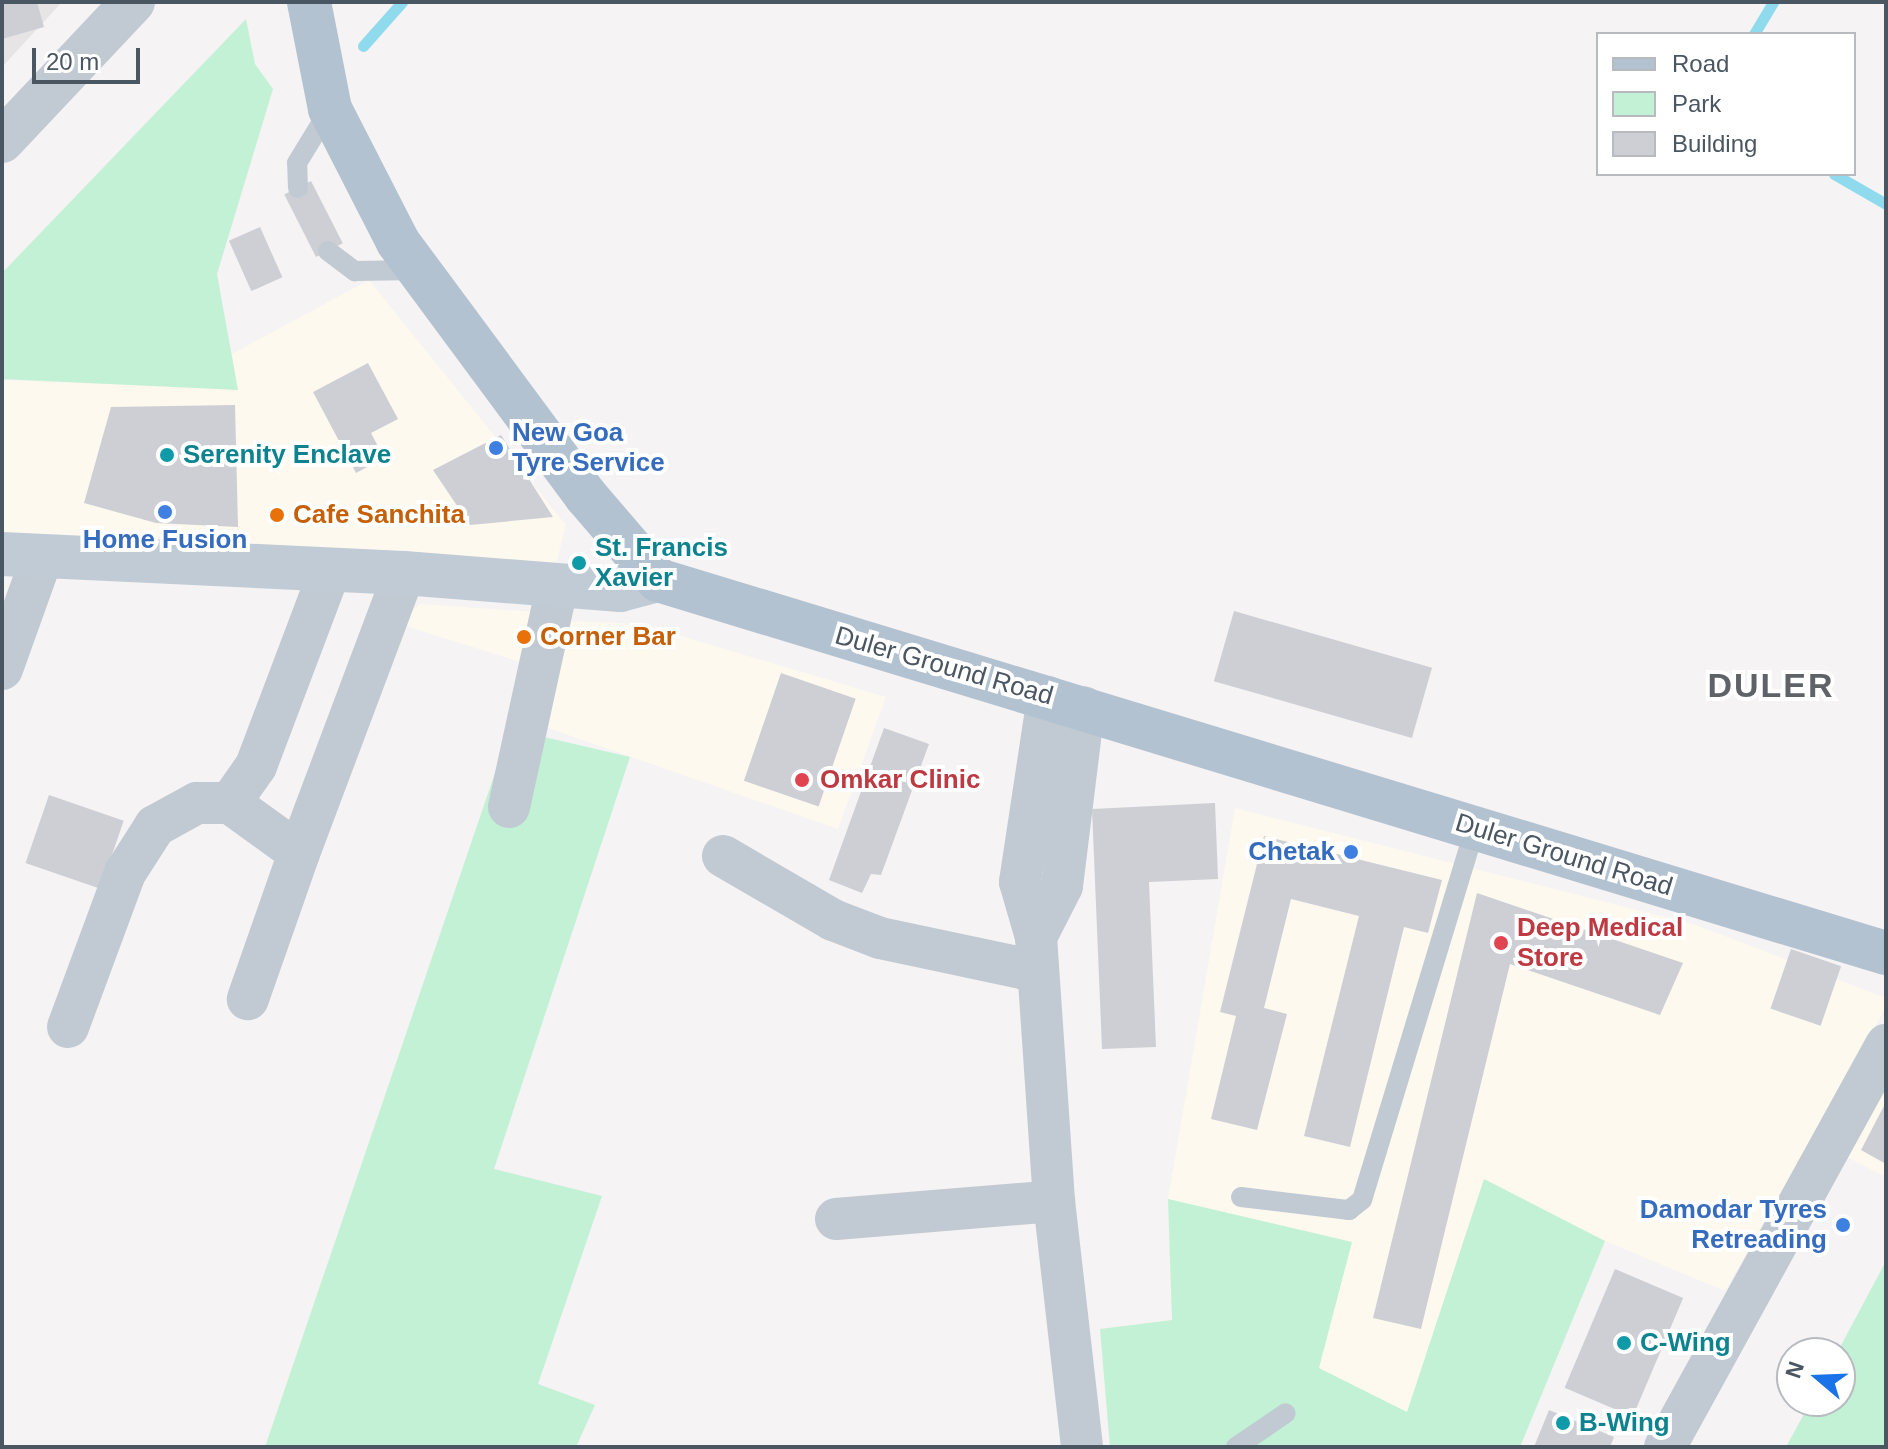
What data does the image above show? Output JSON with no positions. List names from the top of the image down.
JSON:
{
  "streets": {
    "main road": ["Duler Ground Road"]
  },
  "districts": ["DULER"],
  "places": [
    "New Goa Tyre Service",
    "Serenity Enclave",
    "Home Fusion",
    "Cafe Sanchita",
    "St. Francis Xavier",
    "Corner Bar",
    "Omkar Clinic",
    "Chetak",
    "Deep Medical Store",
    "Damodar Tyres Retreading",
    "C-Wing",
    "B-Wing"
  ],
  "legend": ["Road", "Park", "Building"],
  "scale_bar": "20 m",
  "north": "left"
}
